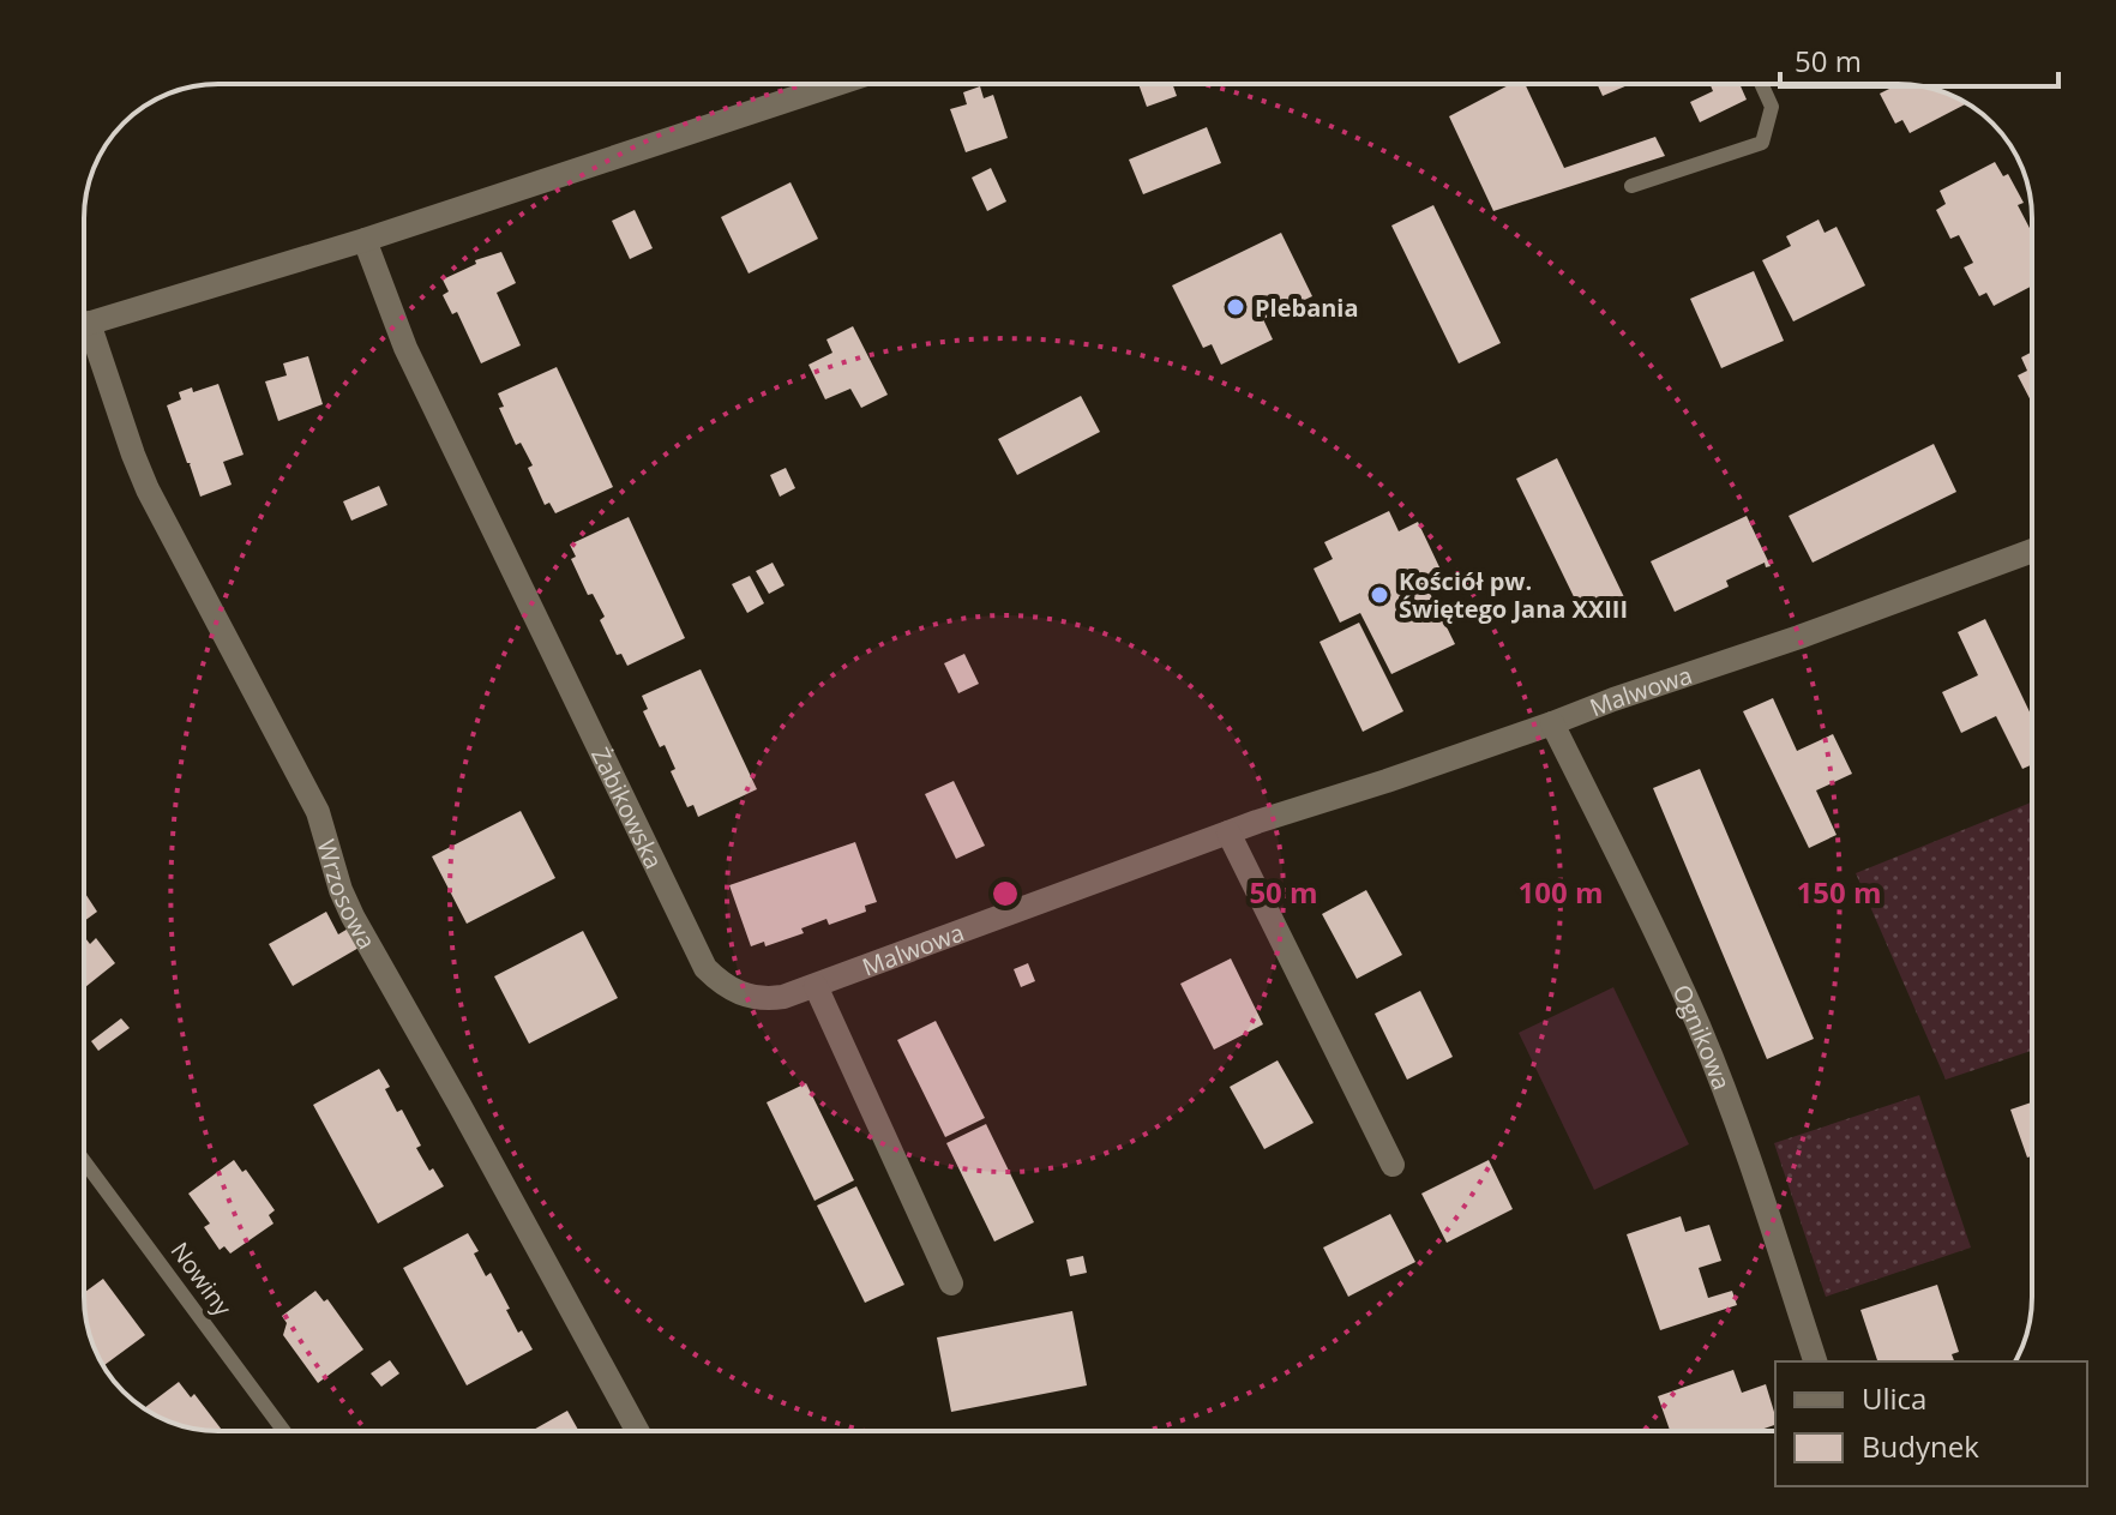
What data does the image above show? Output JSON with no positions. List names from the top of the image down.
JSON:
{
  "streets": {
    "street": [
      "Malwowa",
      "Żabikowska",
      "Wrzosowa",
      "Ognikowa"
    ],
    "lane": ["Nowiny"]
  },
  "crossings": [
    ["Malwowa", "Żabikowska"],
    ["Malwowa", "Ognikowa"]
  ],
  "places": ["Plebania", "Kościół pw. Świętego Jana XXIII"],
  "legend": ["Ulica", "Budynek"],
  "scale_bar": "50 m",
  "rings": ["50 m", "100 m", "150 m"]
}
